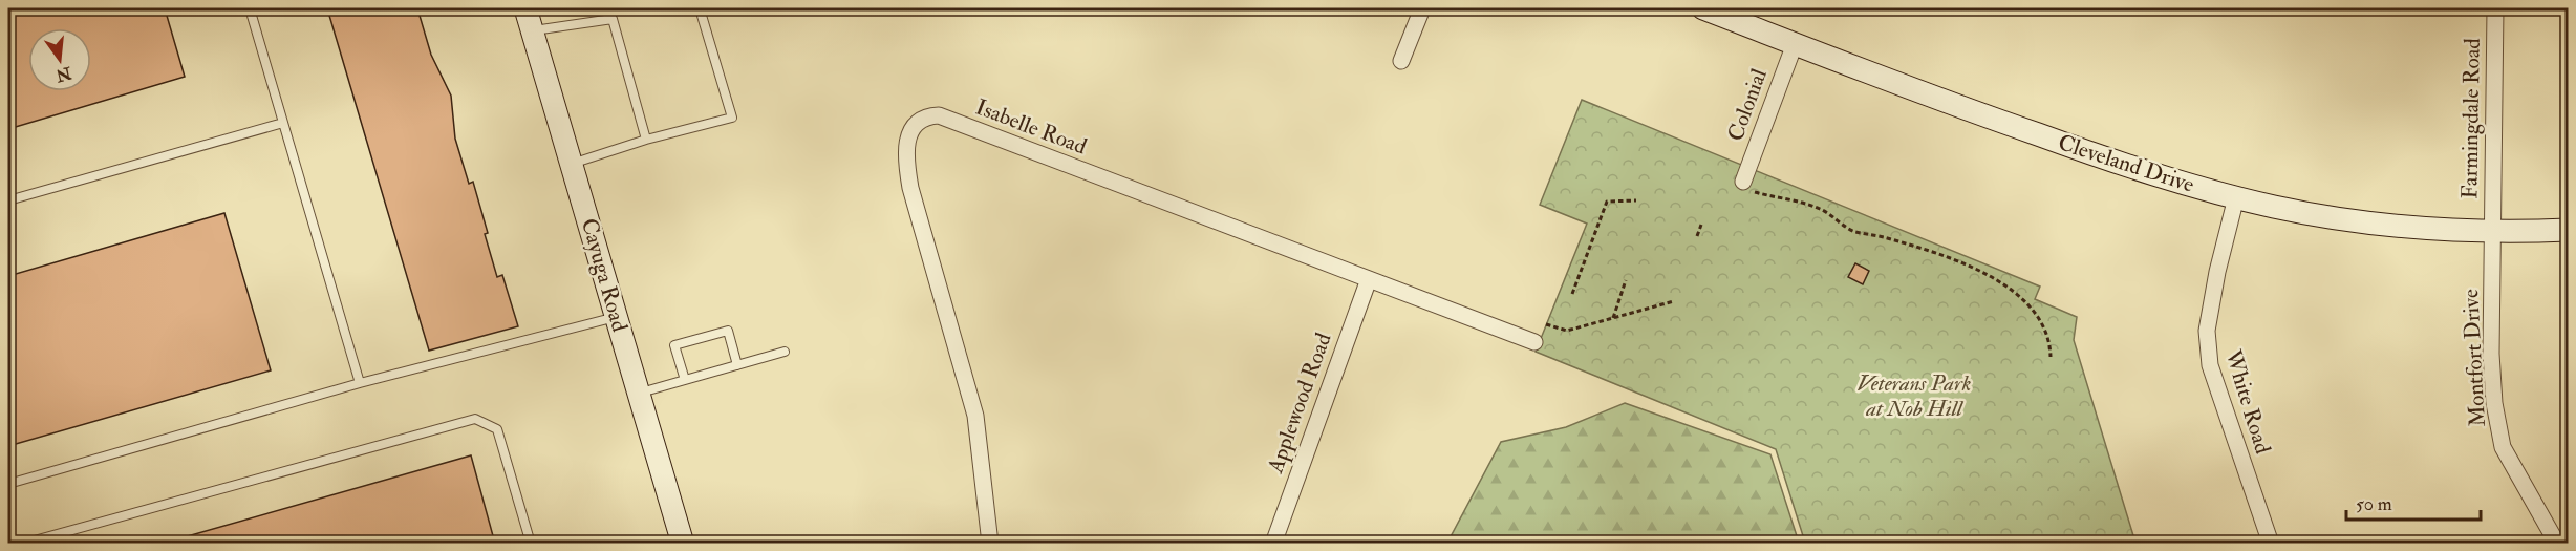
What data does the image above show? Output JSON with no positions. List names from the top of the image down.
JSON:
{
  "streets": {
    "street": [
      "Colonial",
      "Farmingdale Road",
      "Isabelle Road",
      "Cleveland Drive",
      "Cayuga Road",
      "Montfort Drive",
      "White Road",
      "Applewood Road"
    ]
  },
  "crossings": [
    ["Colonial", "Cleveland Drive"],
    ["Farmingdale Road", "Cleveland Drive"],
    ["Farmingdale Road", "Montfort Drive"],
    ["Isabelle Road", "Applewood Road"],
    ["Cleveland Drive", "Montfort Drive"],
    ["Cleveland Drive", "White Road"]
  ],
  "parks": ["Veterans Park at Nob Hill"],
  "scale_bar": "50 m",
  "north": "bottom"
}
